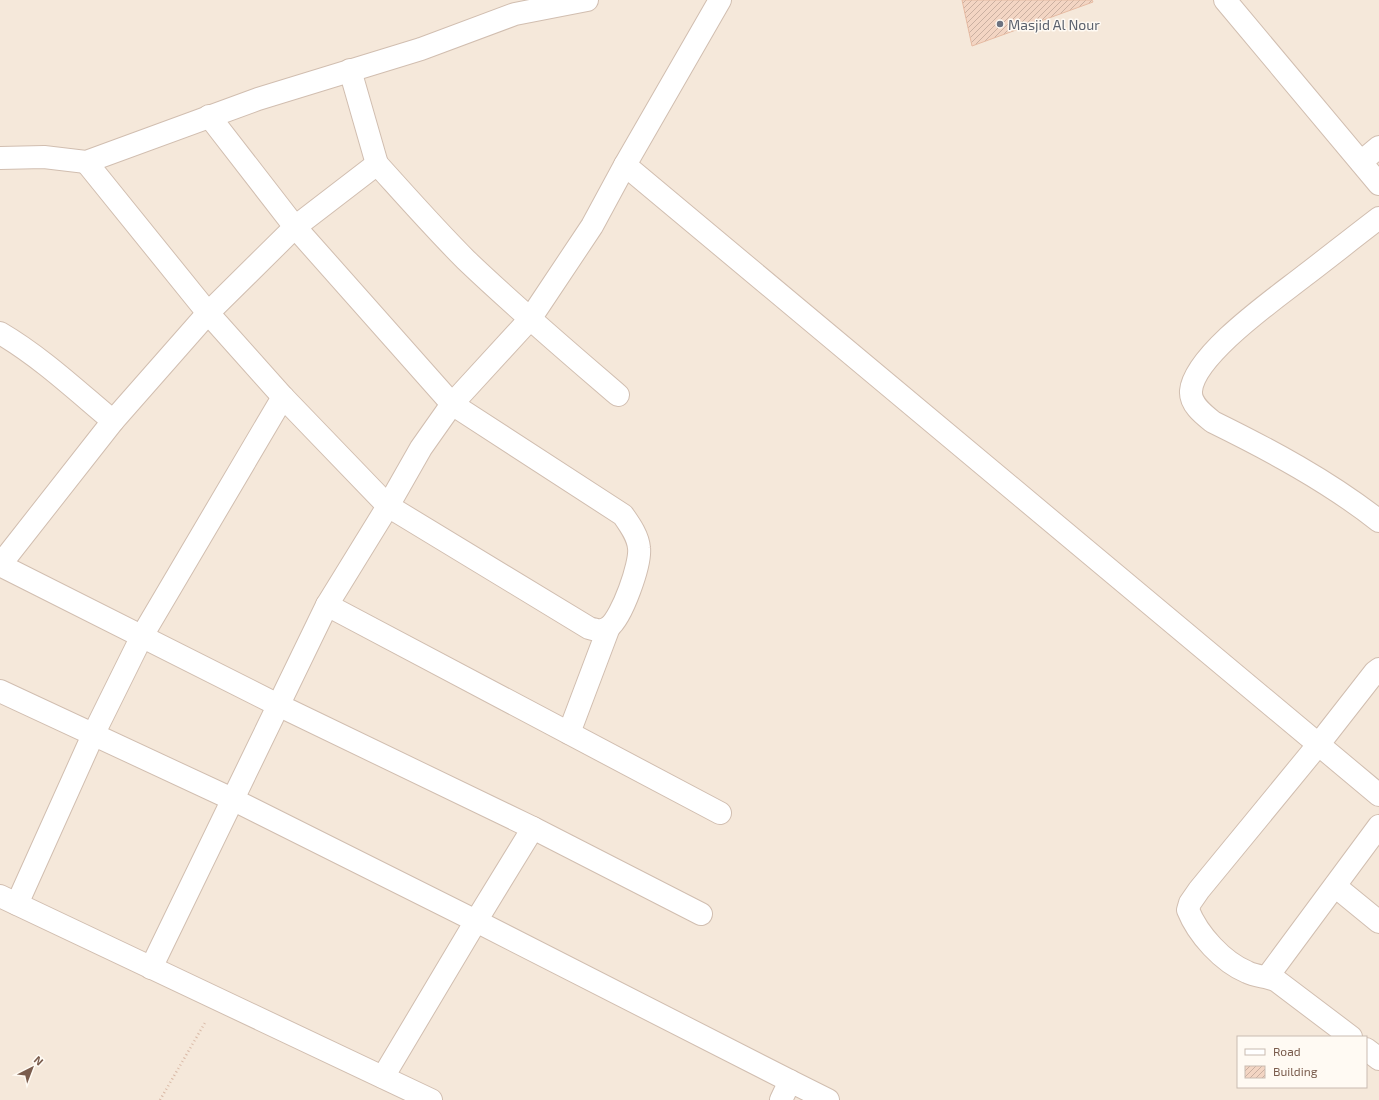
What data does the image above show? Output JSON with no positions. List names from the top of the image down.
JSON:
{
  "places": ["Masjid Al Nour"],
  "legend": ["Road", "Building"],
  "north": "top right"
}
